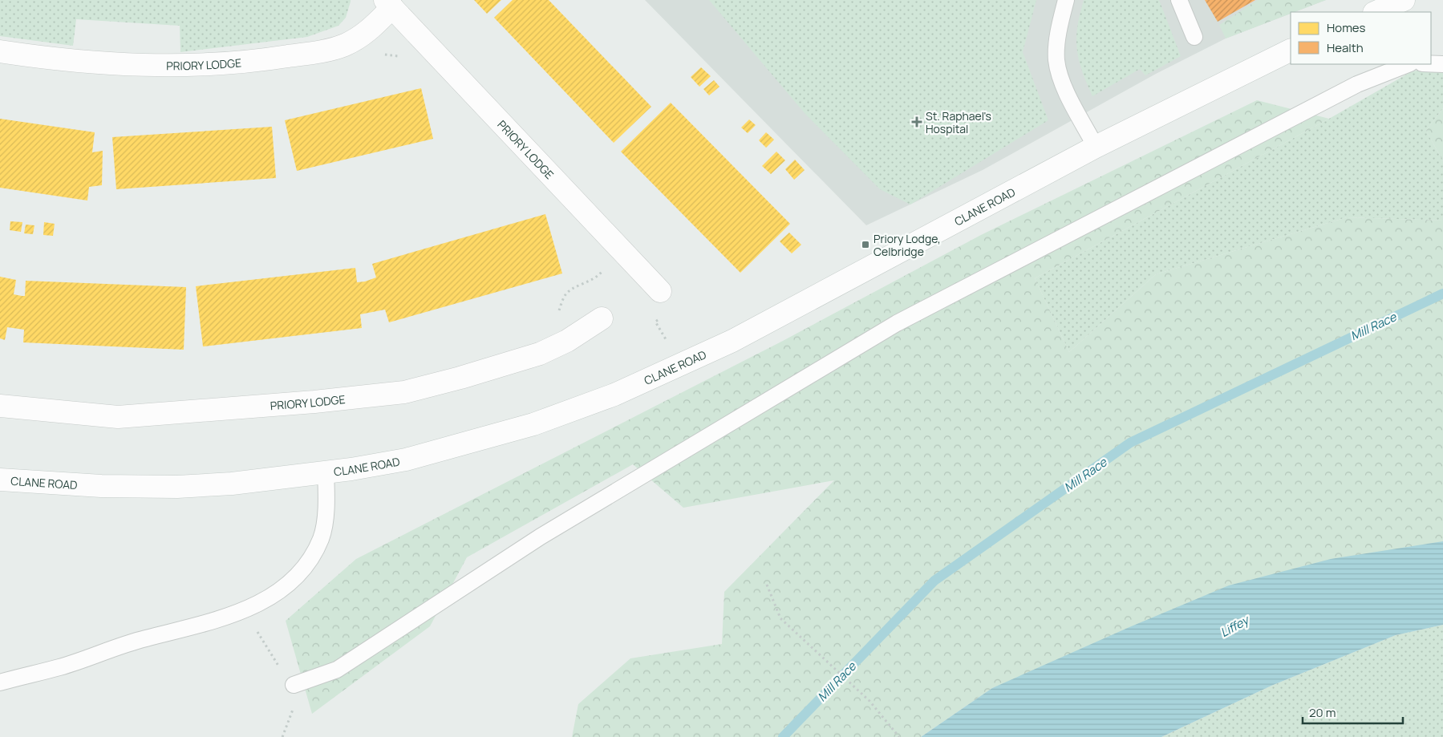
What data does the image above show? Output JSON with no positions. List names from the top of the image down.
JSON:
{
  "streets": {
    "main road": ["PRIORY LODGE", "CLANE ROAD"]
  },
  "water": ["Mill Race", "Liffey"],
  "places": {
    "health": ["St. Raphael's Hospital"],
    "transit": ["Priory Lodge, Celbridge"]
  },
  "legend": ["Homes", "Health"],
  "scale_bar": "20 m"
}
